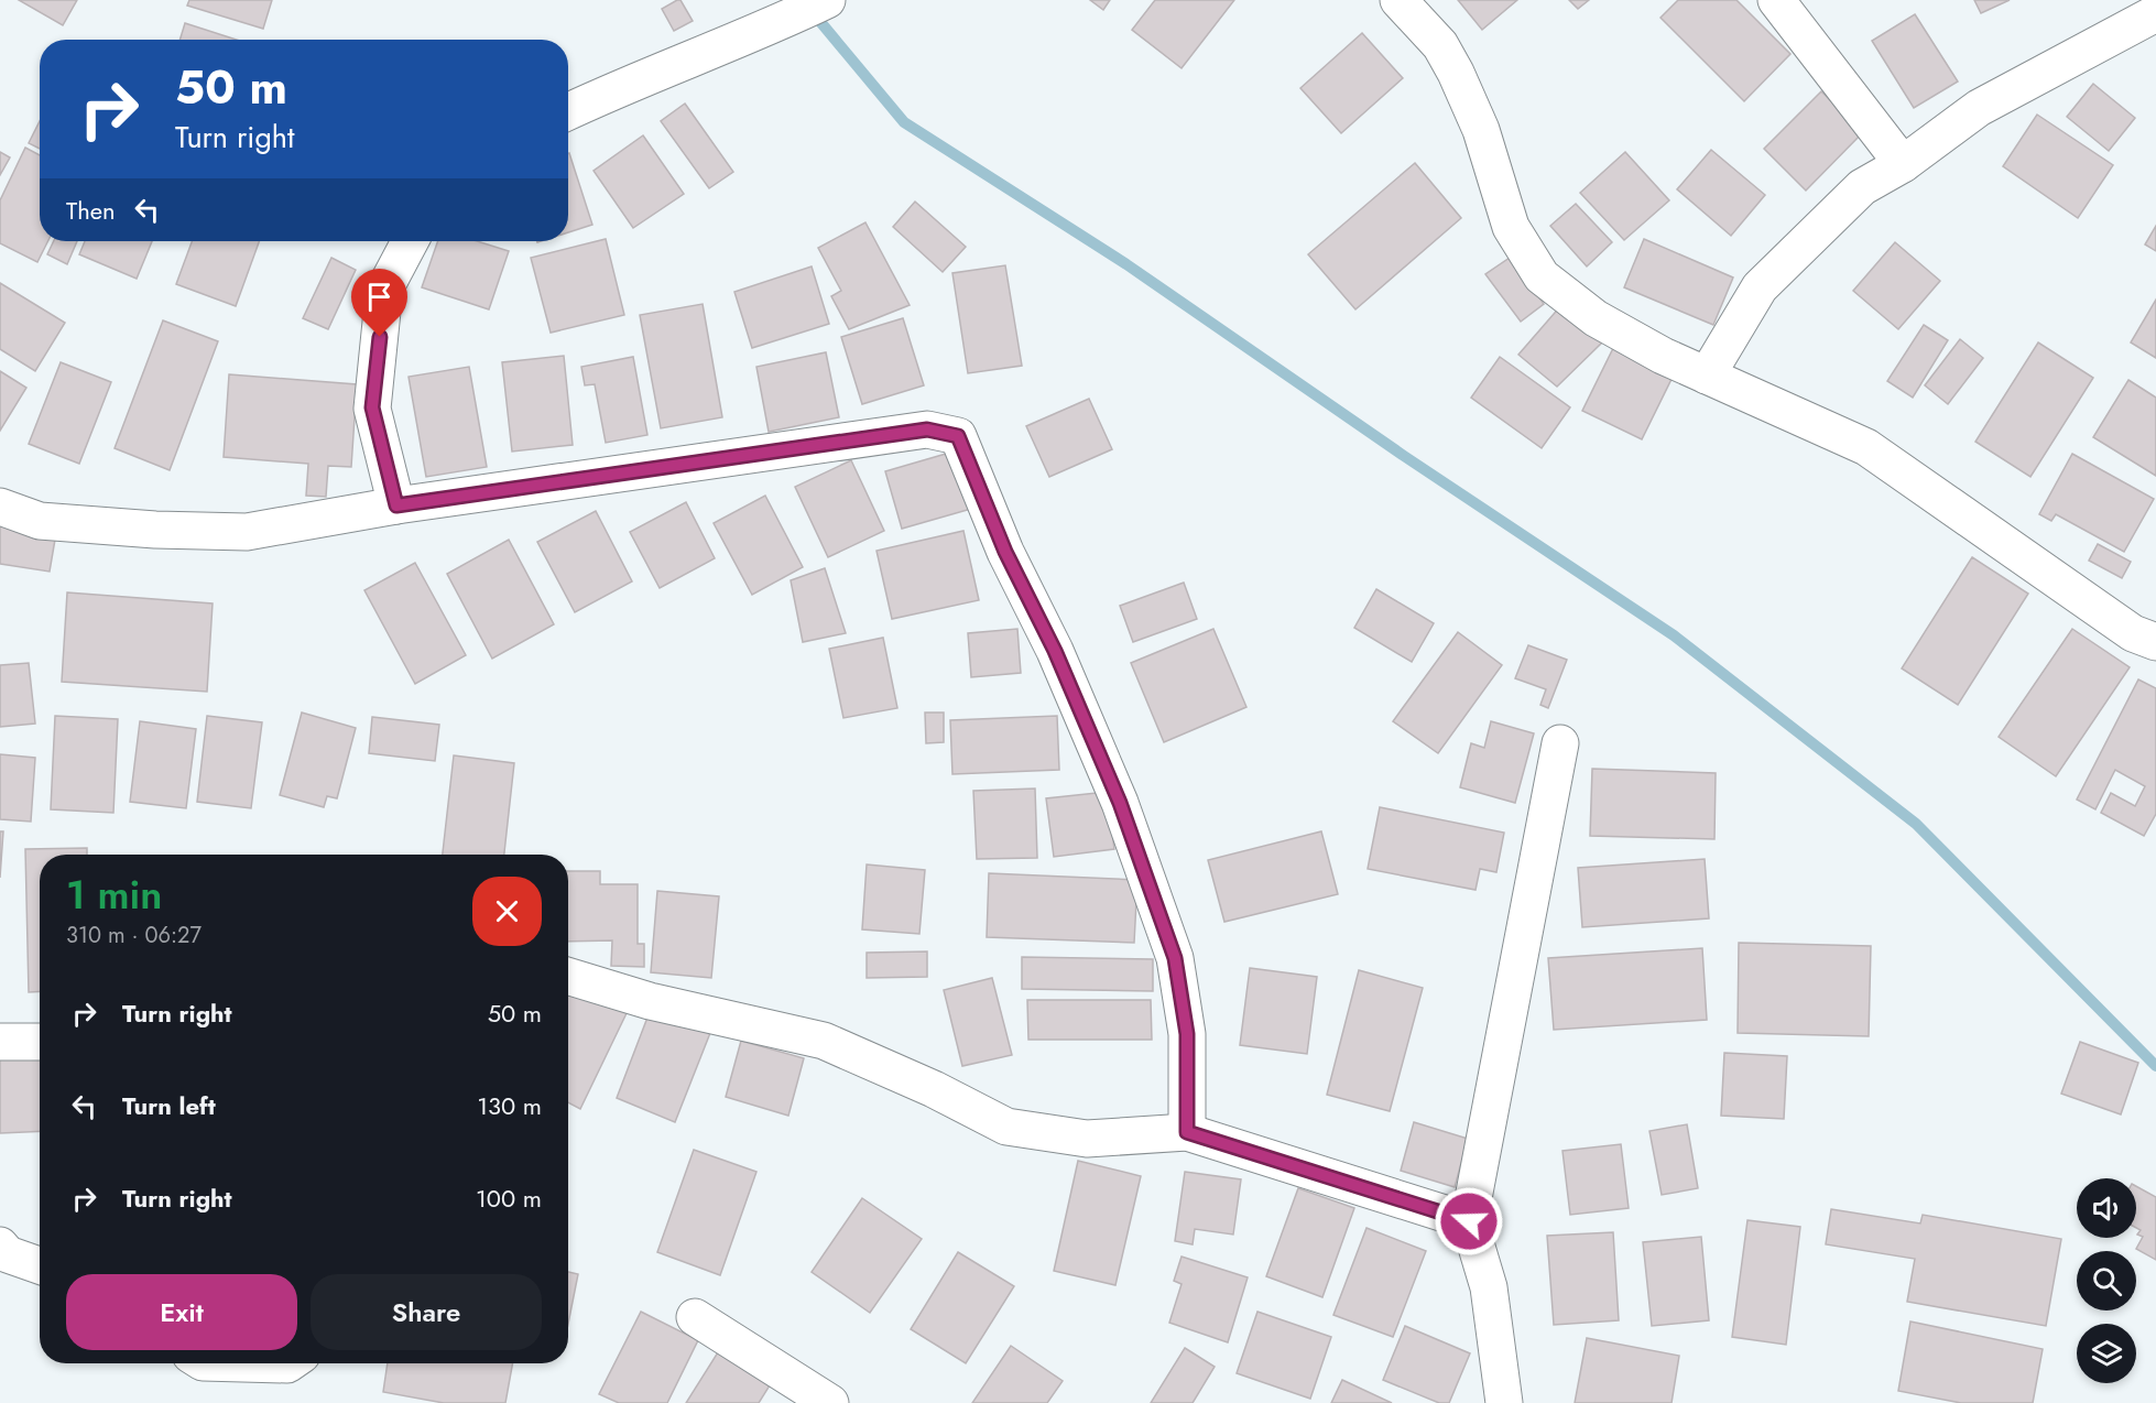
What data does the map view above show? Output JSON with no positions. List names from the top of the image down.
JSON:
{
  "page": {
    "turn": ["50 m", "Turn right"],
    "then": "Then",
    "heading": ["1 min", "310 m · 06:27"],
    "list": [
      {
        "name": "Turn right",
        "value": "50 m"
      },
      {
        "name": "Turn left",
        "value": "130 m"
      },
      {
        "name": "Turn right",
        "value": "100 m"
      }
    ],
    "buttons": ["Exit", "Share"]
  }
}
